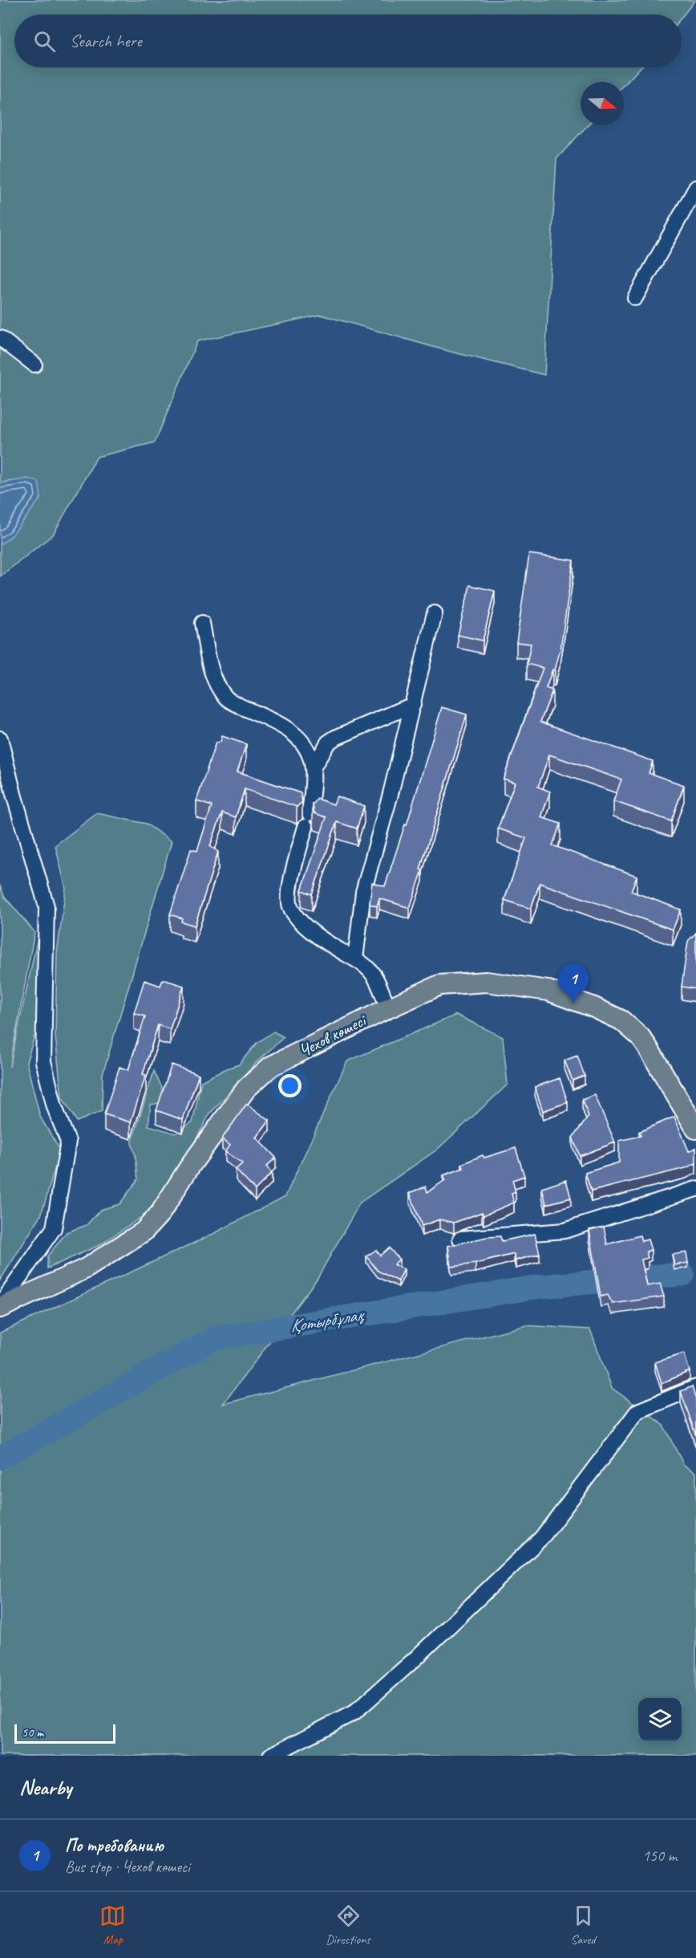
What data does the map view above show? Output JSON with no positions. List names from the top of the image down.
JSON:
{
  "streets": {
    "main road": ["Чехов көшесі"]
  },
  "water": ["Қотырбұлақ"],
  "scale_bar": "50 m",
  "north": "right",
  "page": {
    "search": "Search here",
    "pins": "1",
    "scale": "50 m",
    "heading": "Nearby",
    "list": [
      {
        "mark": "1",
        "name": "По требованию",
        "note": "Bus stop · Чехов көшесі",
        "value": "150 m"
      }
    ],
    "nav": ["Map", "Directions", "Saved"]
  }
}
